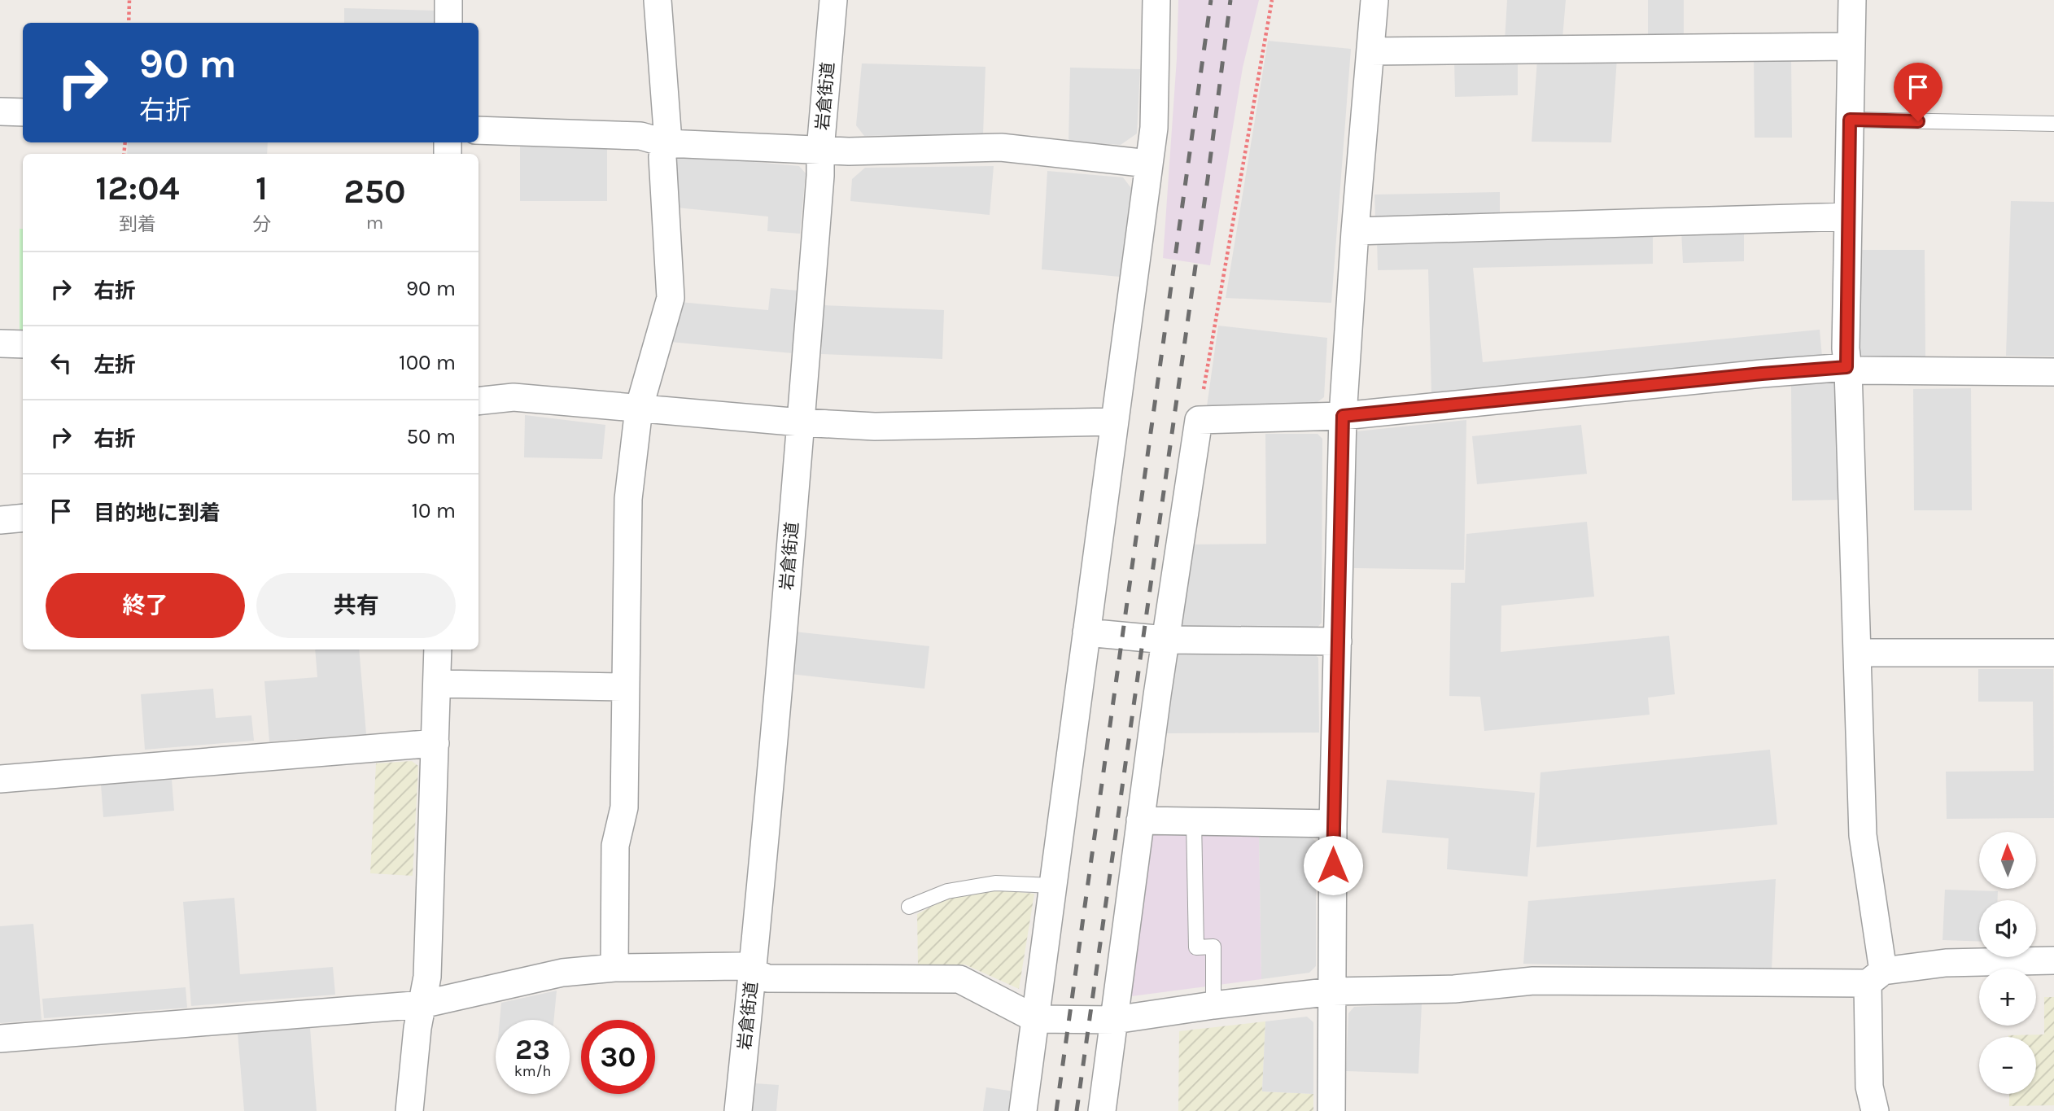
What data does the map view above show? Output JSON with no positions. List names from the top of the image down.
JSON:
{
  "streets": {
    "street": ["岩倉街道"]
  },
  "north": "top",
  "page": {
    "turn": ["90 m", "右折"],
    "eta": [
      "12:04",
      "到着",
      "1",
      "分",
      "250",
      "m"
    ],
    "list": [
      {
        "name": "右折",
        "value": "90 m"
      },
      {
        "name": "左折",
        "value": "100 m"
      },
      {
        "name": "右折",
        "value": "50 m"
      },
      {
        "name": "目的地に到着",
        "value": "10 m"
      }
    ],
    "buttons": ["終了", "共有"],
    "map_buttons": ["+", "−"],
    "speed": "23 km/h",
    "limit": "30"
  }
}
